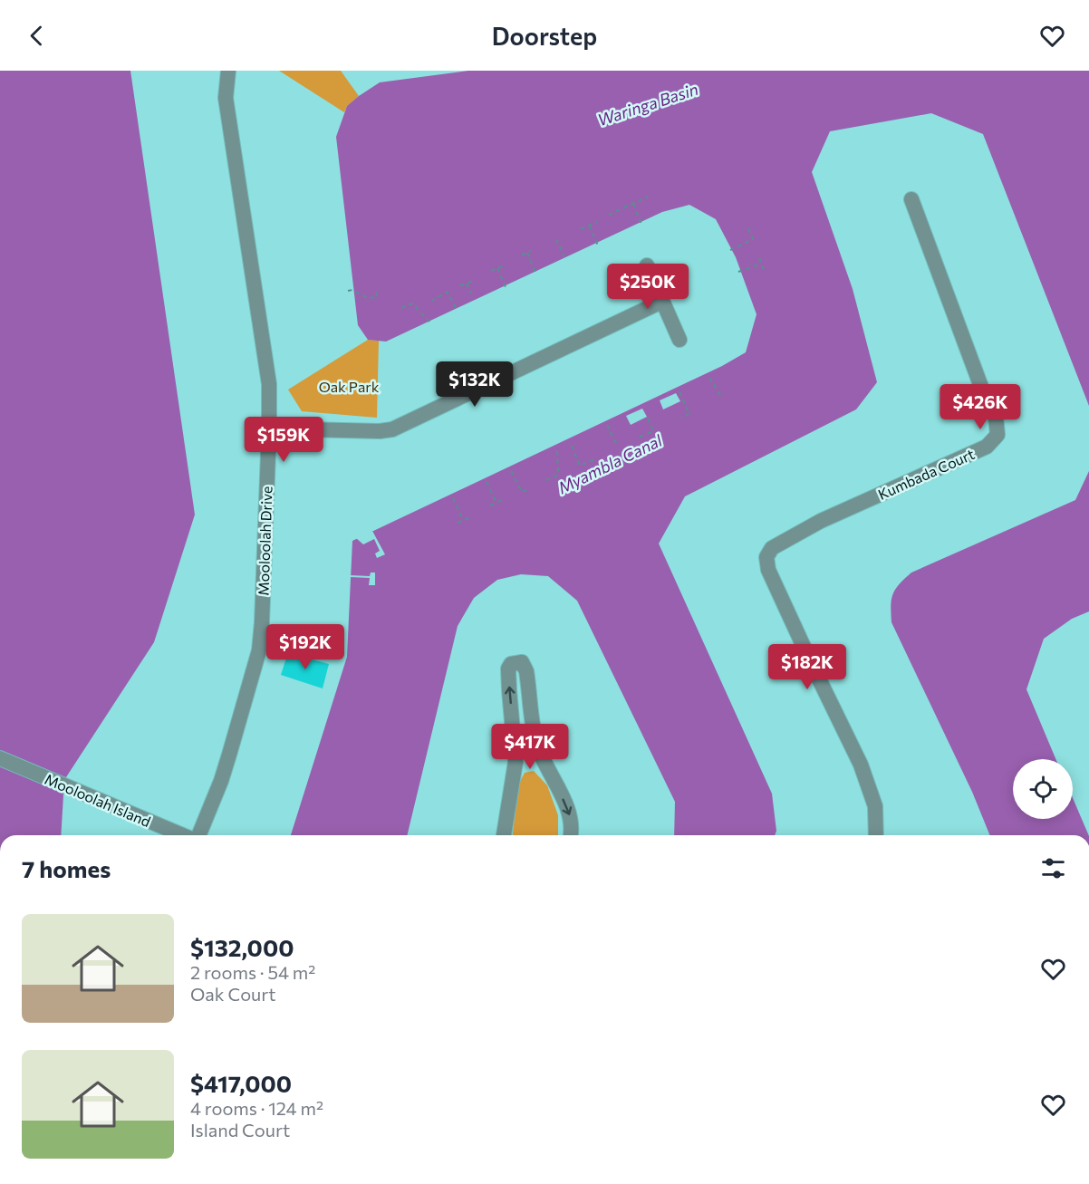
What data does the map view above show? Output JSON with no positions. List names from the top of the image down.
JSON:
{
  "streets": {
    "street": ["Kumbada Court", "Mooloolah Drive", "Mooloolah Island"]
  },
  "water": ["Waringa Basin", "Myambla Canal"],
  "parks": ["Oak Park"],
  "page": {
    "header": "Doorstep",
    "price": [
      "$250K",
      "$132K",
      "$426K",
      "$159K",
      "$192K",
      "$182K",
      "$417K"
    ],
    "heading": "7 homes",
    "list": [
      {
        "name": "$132,000",
        "note": "2 rooms · 54 m² · Oak Court"
      },
      {
        "name": "$417,000",
        "note": "4 rooms · 124 m² · Island Court"
      }
    ]
  }
}
